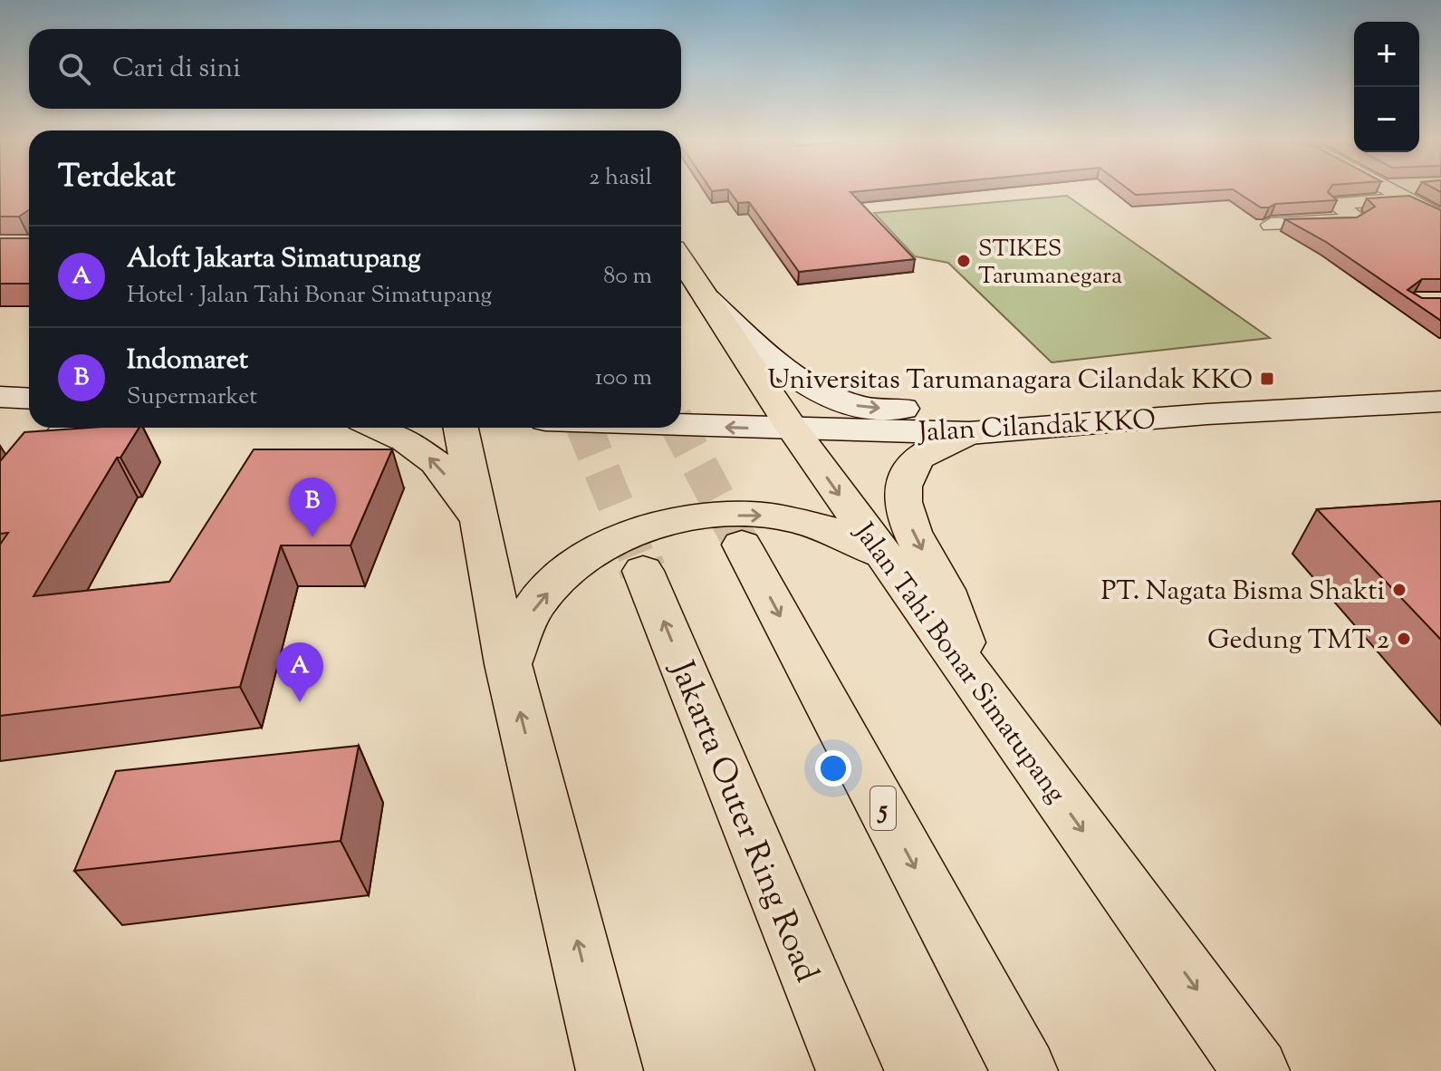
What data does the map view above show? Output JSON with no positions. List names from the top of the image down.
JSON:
{
  "streets": {
    "highway": ["Jalan Tahi Bonar Simatupang", "5", "Jakarta Outer Ring Road"],
    "street": ["Jalan Cilandak KKO"]
  },
  "crossings": [
    ["Jalan Cilandak KKO", "Jalan Tahi Bonar Simatupang"]
  ],
  "places": {
    "other": ["STIKES Tarumanegara", "PT. Nagata Bisma Shakti", "Gedung TMT 2"],
    "transit": ["Universitas Tarumanagara Cilandak KKO"]
  },
  "page": {
    "map_buttons": ["+", "−"],
    "search": "Cari di sini",
    "heading": ["Terdekat", "2 hasil"],
    "list": [
      {
        "mark": "A",
        "name": "Aloft Jakarta Simatupang",
        "note": "Hotel · Jalan Tahi Bonar Simatupang",
        "value": "80 m"
      },
      {
        "mark": "B",
        "name": "Indomaret",
        "note": "Supermarket",
        "value": "100 m"
      }
    ],
    "pins": ["B", "A"]
  }
}
